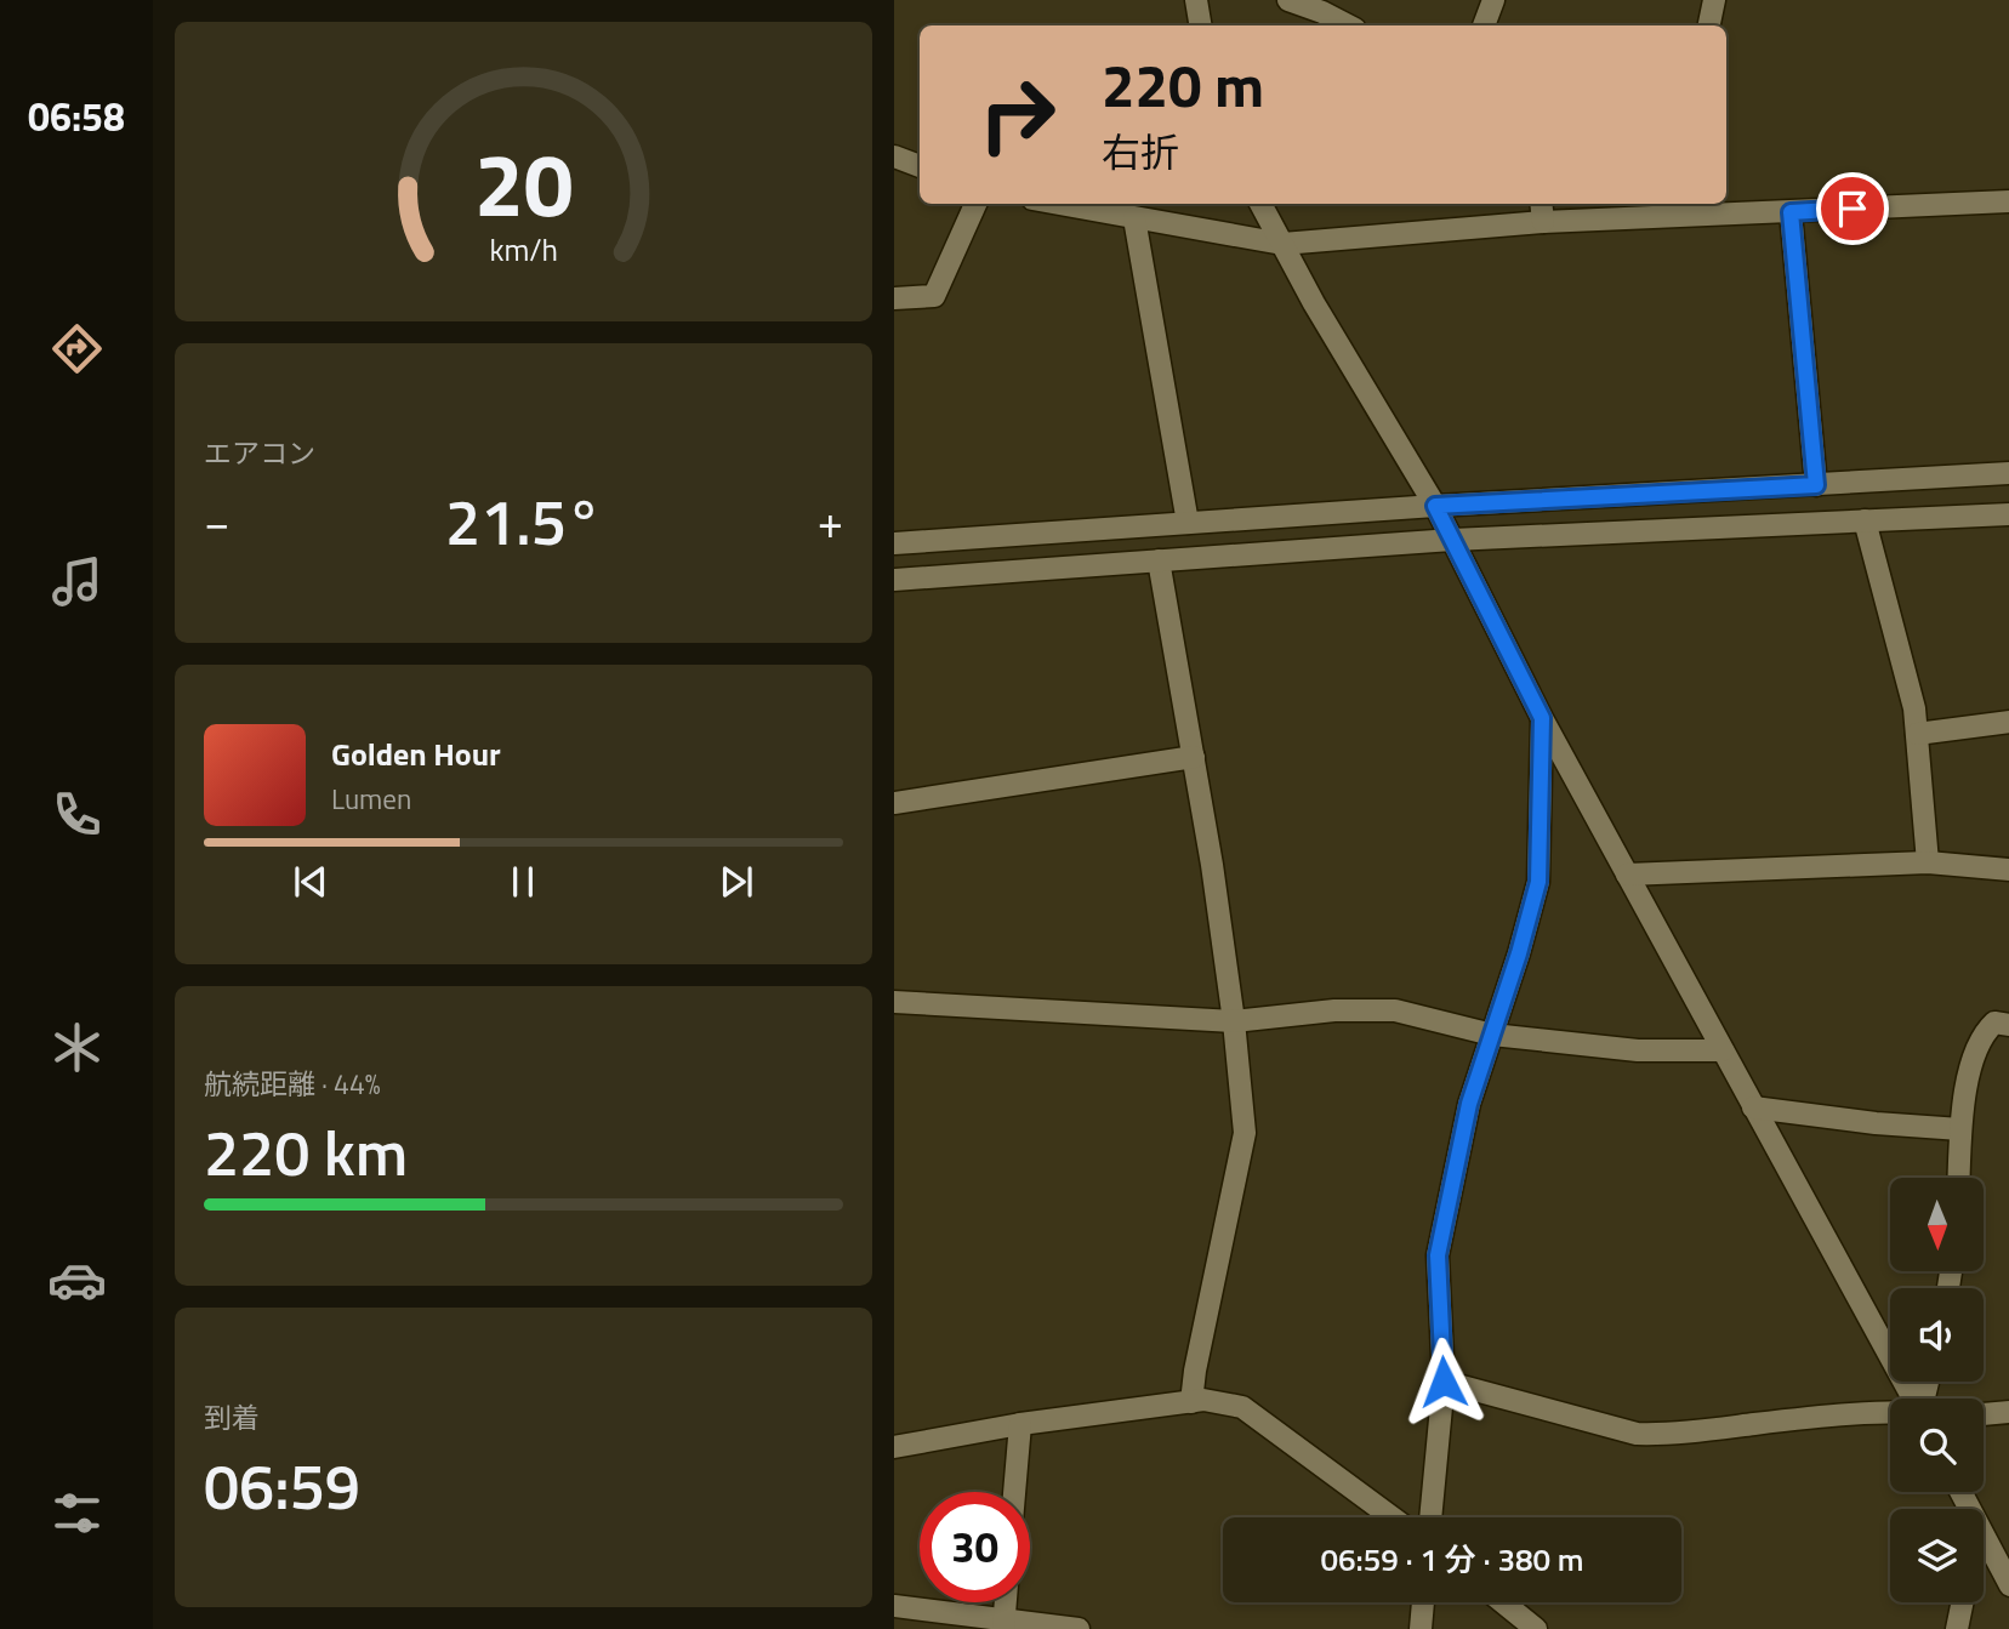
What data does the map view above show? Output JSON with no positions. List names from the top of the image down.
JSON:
{
  "north": "bottom",
  "page": {
    "tabs": "06:58",
    "turn": ["220 m", "右折"],
    "tile": [
      "エアコン",
      ["航続距離 · 44%", "220 km"],
      ["到着", "06:59"]
    ],
    "heat": ["−", "21.5°", "+"],
    "song": ["Golden Hour", "Lumen"],
    "limit": "30",
    "trip": "06:59 · 1 分 · 380 m",
    "gauge": ["20", "km/h"]
  }
}
